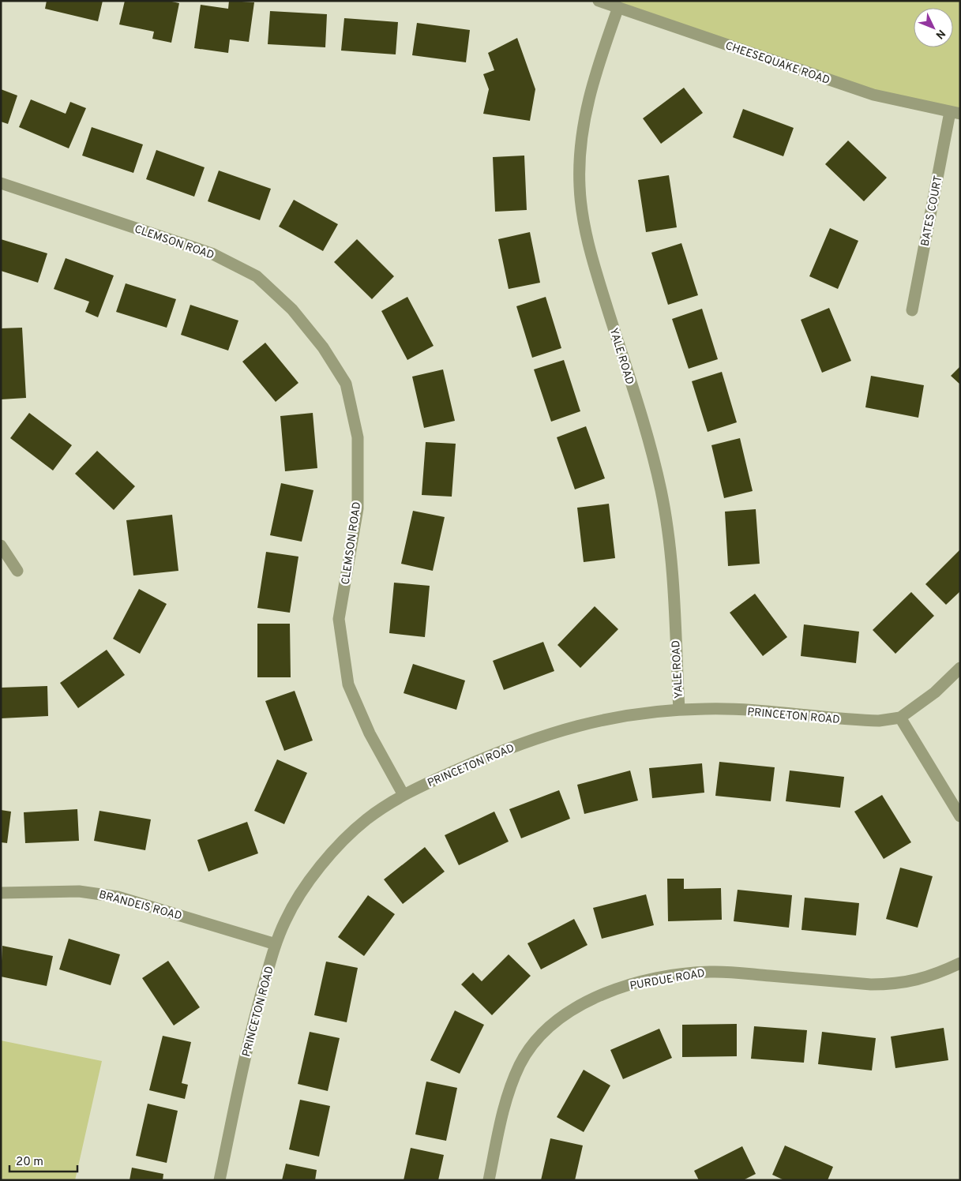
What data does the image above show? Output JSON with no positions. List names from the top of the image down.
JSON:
{
  "streets": {
    "street": [
      "CHEESEQUAKE ROAD",
      "BATES COURT",
      "CLEMSON ROAD",
      "YALE ROAD",
      "PRINCETON ROAD",
      "BRANDEIS ROAD",
      "PURDUE ROAD"
    ]
  },
  "crossings": [
    ["CHEESEQUAKE ROAD", "BATES COURT"],
    ["CHEESEQUAKE ROAD", "YALE ROAD"],
    ["CLEMSON ROAD", "PRINCETON ROAD"],
    ["YALE ROAD", "PRINCETON ROAD"],
    ["PRINCETON ROAD", "BRANDEIS ROAD"]
  ],
  "scale_bar": "20 m",
  "north": "bottom right"
}
